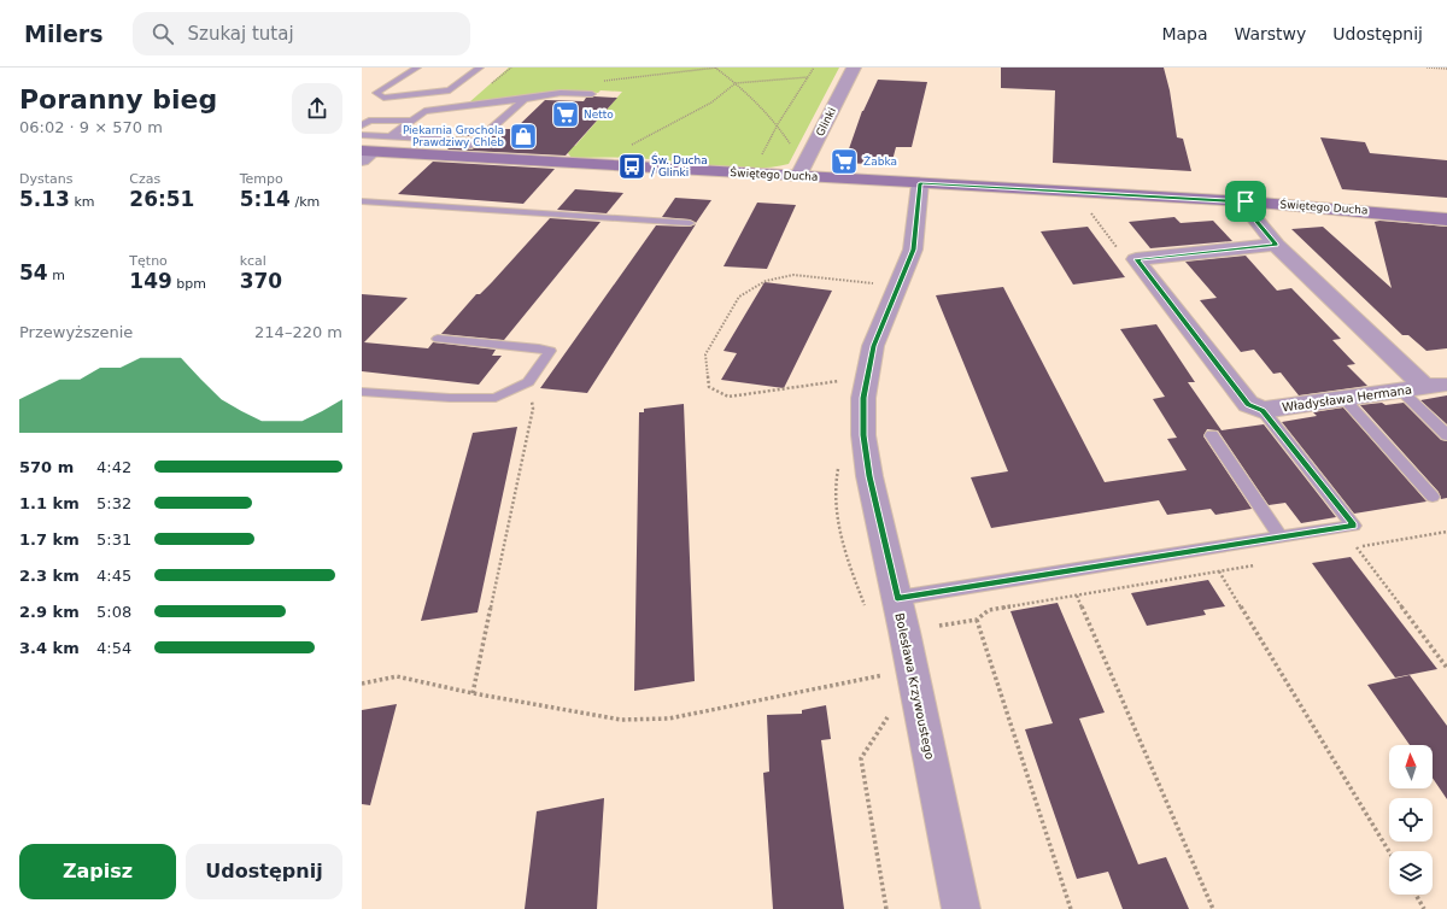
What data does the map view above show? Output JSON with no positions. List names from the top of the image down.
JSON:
{
  "streets": {
    "main road": ["Świętego Ducha"],
    "street": ["Glinki", "Władysława Hermana", "Bolesława Krzywoustego"]
  },
  "crossings": [
    ["Glinki", "Świętego Ducha"],
    ["Świętego Ducha", "Władysława Hermana"],
    ["Świętego Ducha", "Bolesława Krzywoustego"]
  ],
  "places": {
    "supermarket": ["Netto", "Żabka"],
    "shop": ["Piekarnia Grochola Prawdziwy Chleb"],
    "bus stop": ["Św. Ducha / Glinki"]
  },
  "north": "top",
  "page": {
    "header": "Milers",
    "search": "Szukaj tutaj",
    "nav": ["Mapa", "Warstwy", "Udostępnij"],
    "heading": ["Poranny bieg", "06:02 · 9 × 570 m"],
    "stats": [
      ["Dystans", "5.13 km"],
      ["Czas", "26:51"],
      ["Tempo", "5:14 /km"],
      ["54 m"],
      ["Tętno", "149 bpm"],
      ["kcal", "370"]
    ],
    "chart": ["Przewyższenie", "214–220 m"],
    "list": [
      {
        "name": "570 m",
        "note": "4:42"
      },
      {
        "name": "1.1 km",
        "note": "5:32"
      },
      {
        "name": "1.7 km",
        "note": "5:31"
      },
      {
        "name": "2.3 km",
        "note": "4:45"
      },
      {
        "name": "2.9 km",
        "note": "5:08"
      },
      {
        "name": "3.4 km",
        "note": "4:54"
      }
    ],
    "buttons": ["Zapisz", "Udostępnij"]
  }
}
